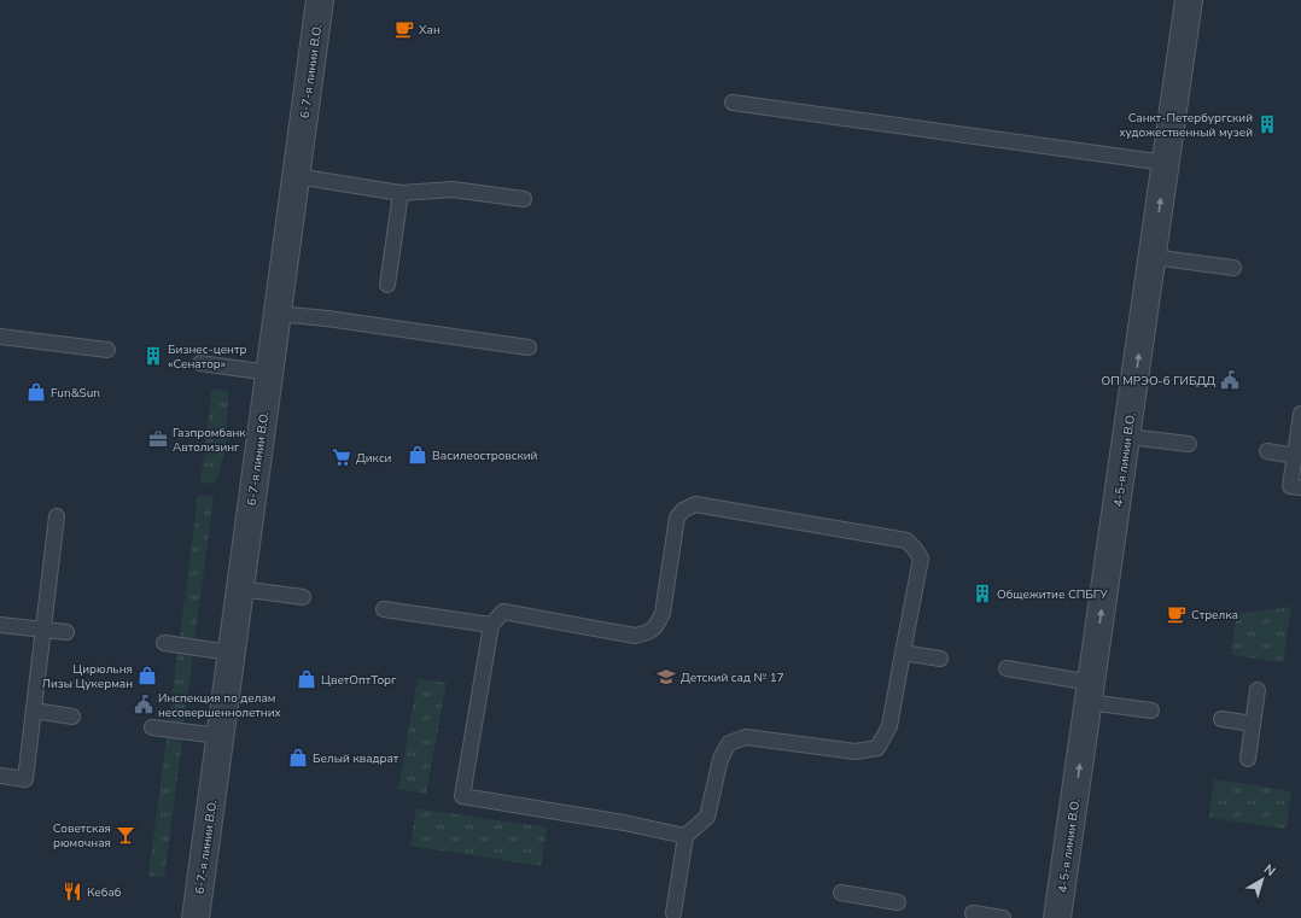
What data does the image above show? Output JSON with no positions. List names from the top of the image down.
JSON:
{
  "streets": {
    "street": ["6-7-я линии В.О.", "4-5-я линии В.О."]
  },
  "one_way": ["4-5-я линии В.О."],
  "places": {
    "cafe": ["Хан", "Стрелка"],
    "building": ["Санкт-Петербургский художественный музей", "Бизнес-центр «Сенатор»", "Общежитие СПБГУ"],
    "public building": ["ОП МРЭО-6 ГИБДД", "Инспекция по делам несовершеннолетних"],
    "shop": [
      "Fun&Sun",
      "Василеостровский",
      "Цирюльня Лизы Цукерман",
      "ЦветОптТорг",
      "Белый квадрат"
    ],
    "office": ["Газпромбанк Автолизинг"],
    "supermarket": ["Дикси"],
    "school or university": ["Детский сад № 17"],
    "bar": ["Советская рюмочная"],
    "restaurant": ["Кебаб"]
  },
  "north": "top right"
}
